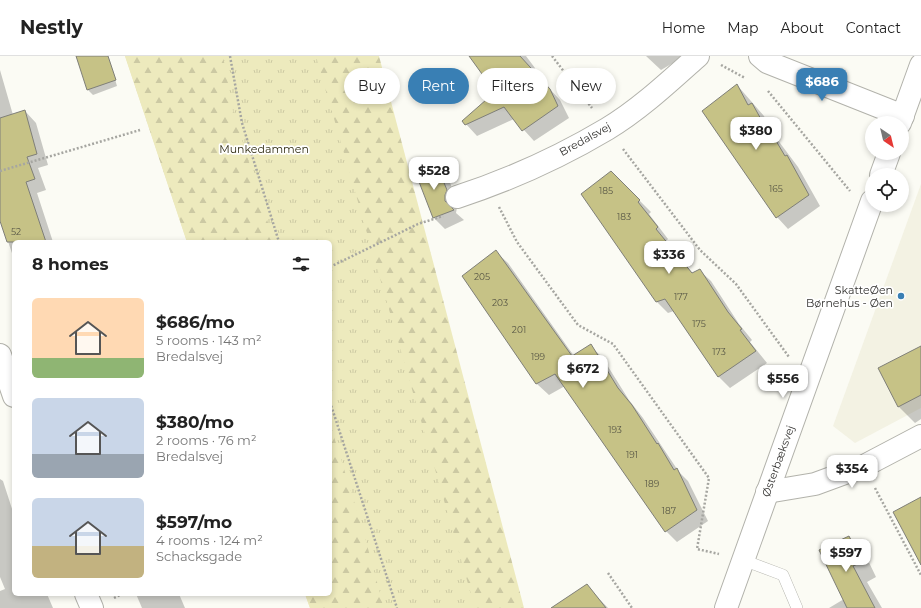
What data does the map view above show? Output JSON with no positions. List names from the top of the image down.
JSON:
{
  "streets": {
    "street": ["Bredalsvej", "Østerbæksvej"]
  },
  "parks": ["Munkedammen"],
  "places": ["SkatteØen Børnehus - Øen"],
  "house_numbers": [
    "165",
    "185",
    "183",
    "52",
    "205",
    "177",
    "203",
    "175",
    "201",
    "173",
    "199",
    "193",
    "191",
    "189",
    "187"
  ],
  "north": "bottom right",
  "page": {
    "header": "Nestly",
    "nav": [
      "Home",
      "Map",
      "About",
      "Contact"
    ],
    "price": [
      "$686",
      "$380",
      "$528",
      "$336",
      "$672",
      "$556",
      "$354",
      "$597"
    ],
    "chip": [
      "Buy",
      "Rent",
      "Filters",
      "New"
    ],
    "heading": "8 homes",
    "list": [
      {
        "name": "$686/mo",
        "note": "5 rooms · 143 m² · Bredalsvej"
      },
      {
        "name": "$380/mo",
        "note": "2 rooms · 76 m² · Bredalsvej"
      },
      {
        "name": "$597/mo",
        "note": "4 rooms · 124 m² · Schacksgade"
      }
    ]
  }
}
